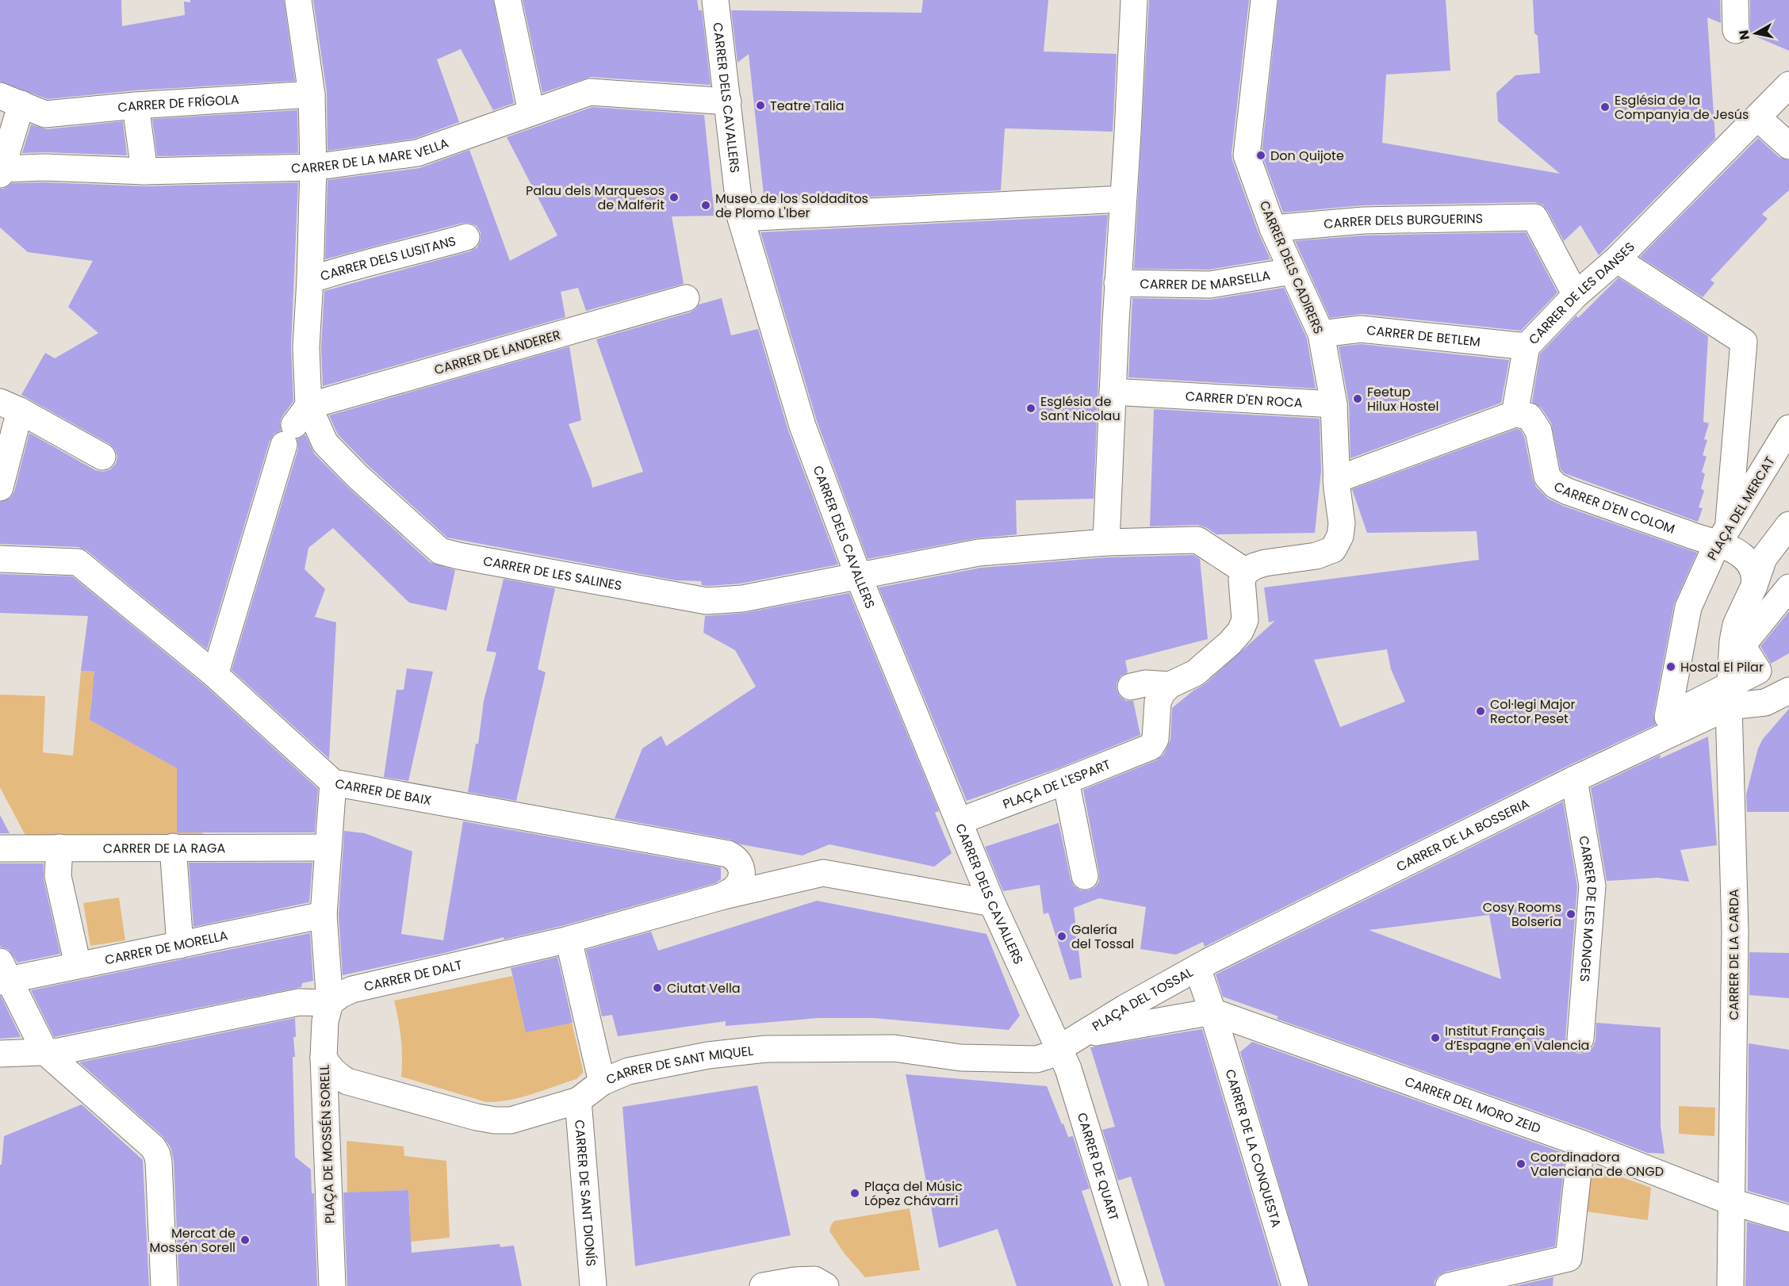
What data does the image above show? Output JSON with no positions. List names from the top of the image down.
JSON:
{
  "streets": {
    "street": [
      "CARRER DELS CAVALLERS",
      "CARRER DE FRÍGOLA",
      "CARRER DE LA MARE VELLA",
      "CARRER DELS BURGUERINS",
      "CARRER DELS LUSITANS",
      "CARRER DELS CADIRERS",
      "CARRER DE MARSELLA",
      "CARRER DE LES DANSES",
      "CARRER DE BETLEM",
      "CARRER DE LANDERER",
      "CARRER D'EN ROCA",
      "CARRER D'EN COLOM",
      "PLAÇA DEL MERCAT",
      "CARRER DE LES SALINES",
      "PLAÇA DE L'ESPART",
      "CARRER DE BAIX",
      "CARRER DE LA BOSSERIA",
      "CARRER DE LA RAGA",
      "CARRER DE LES MONGES",
      "CARRER DE MORELLA",
      "CARRER DE LA CARDA",
      "CARRER DE DALT",
      "PLAÇA DEL TOSSAL",
      "CARRER DE SANT MIQUEL",
      "CARRER DEL MORO ZEID",
      "PLAÇA DE MOSSÉN SORELL",
      "CARRER DE LA CONQUESTA",
      "CARRER DE QUART",
      "CARRER DE SANT DIONÍS"
    ]
  },
  "crossings": [
    ["CARRER DELS CAVALLERS", "CARRER DE LA MARE VELLA"],
    ["CARRER DELS CAVALLERS", "CARRER DE LES SALINES"],
    ["CARRER DELS CAVALLERS", "PLAÇA DE L'ESPART"],
    ["CARRER DELS CAVALLERS", "CARRER DE DALT"],
    ["CARRER DELS CAVALLERS", "PLAÇA DEL TOSSAL"],
    ["CARRER DELS CAVALLERS", "CARRER DE SANT MIQUEL"],
    ["CARRER DELS CAVALLERS", "CARRER DE QUART"],
    ["CARRER DELS BURGUERINS", "CARRER DELS CADIRERS"],
    ["CARRER DELS BURGUERINS", "CARRER DE LES DANSES"],
    ["CARRER DELS CADIRERS", "CARRER DE MARSELLA"],
    ["CARRER DELS CADIRERS", "CARRER DE BETLEM"],
    ["CARRER DELS CADIRERS", "CARRER D'EN ROCA"],
    ["CARRER DELS CADIRERS", "CARRER DE LES SALINES"],
    ["CARRER DE LES DANSES", "CARRER DE BETLEM"],
    ["CARRER DE LES DANSES", "CARRER D'EN COLOM"],
    ["CARRER DE LANDERER", "CARRER DE LES SALINES"],
    ["CARRER D'EN COLOM", "PLAÇA DEL MERCAT"],
    ["PLAÇA DEL MERCAT", "CARRER DE LA BOSSERIA"],
    ["PLAÇA DEL MERCAT", "CARRER DE LA CARDA"],
    ["CARRER DE BAIX", "CARRER DE DALT"],
    ["CARRER DE BAIX", "PLAÇA DE MOSSÉN SORELL"],
    ["CARRER DE LA BOSSERIA", "CARRER DE LES MONGES"],
    ["CARRER DE LA BOSSERIA", "CARRER DE LA CARDA"],
    ["CARRER DE LA BOSSERIA", "PLAÇA DEL TOSSAL"],
    ["CARRER DE LA RAGA", "PLAÇA DE MOSSÉN SORELL"],
    ["CARRER DE MORELLA", "PLAÇA DE MOSSÉN SORELL"],
    ["CARRER DE LA CARDA", "CARRER DEL MORO ZEID"],
    ["CARRER DE DALT", "PLAÇA DE MOSSÉN SORELL"],
    ["PLAÇA DEL TOSSAL", "CARRER DE SANT MIQUEL"],
    ["PLAÇA DEL TOSSAL", "CARRER DEL MORO ZEID"],
    ["PLAÇA DEL TOSSAL", "CARRER DE LA CONQUESTA"],
    ["PLAÇA DEL TOSSAL", "CARRER DE QUART"],
    ["CARRER DE SANT MIQUEL", "PLAÇA DE MOSSÉN SORELL"],
    ["CARRER DE SANT MIQUEL", "CARRER DE QUART"],
    ["CARRER DE SANT MIQUEL", "CARRER DE SANT DIONÍS"],
    ["CARRER DEL MORO ZEID", "CARRER DE LA CONQUESTA"]
  ],
  "places": [
    "Teatre Talia",
    "Església de la Companyia de Jesús",
    "Don Quijote",
    "Palau dels Marquesos de Malferit",
    "Museo de los Soldaditos de Plomo L'Iber",
    "Feetup Hilux Hostel",
    "Església de Sant Nicolau",
    "Hostal El Pilar",
    "Col·legi Major Rector Peset",
    "Cosy Rooms Bolsería",
    "Galería del Tossal",
    "Ciutat Vella",
    "Institut Français d’Espagne en Valencia",
    "Coordinadora Valenciana de ONGD",
    "Plaça del Músic López Chávarri",
    "Mercat de Mossén Sorell"
  ],
  "north": "left"
}
